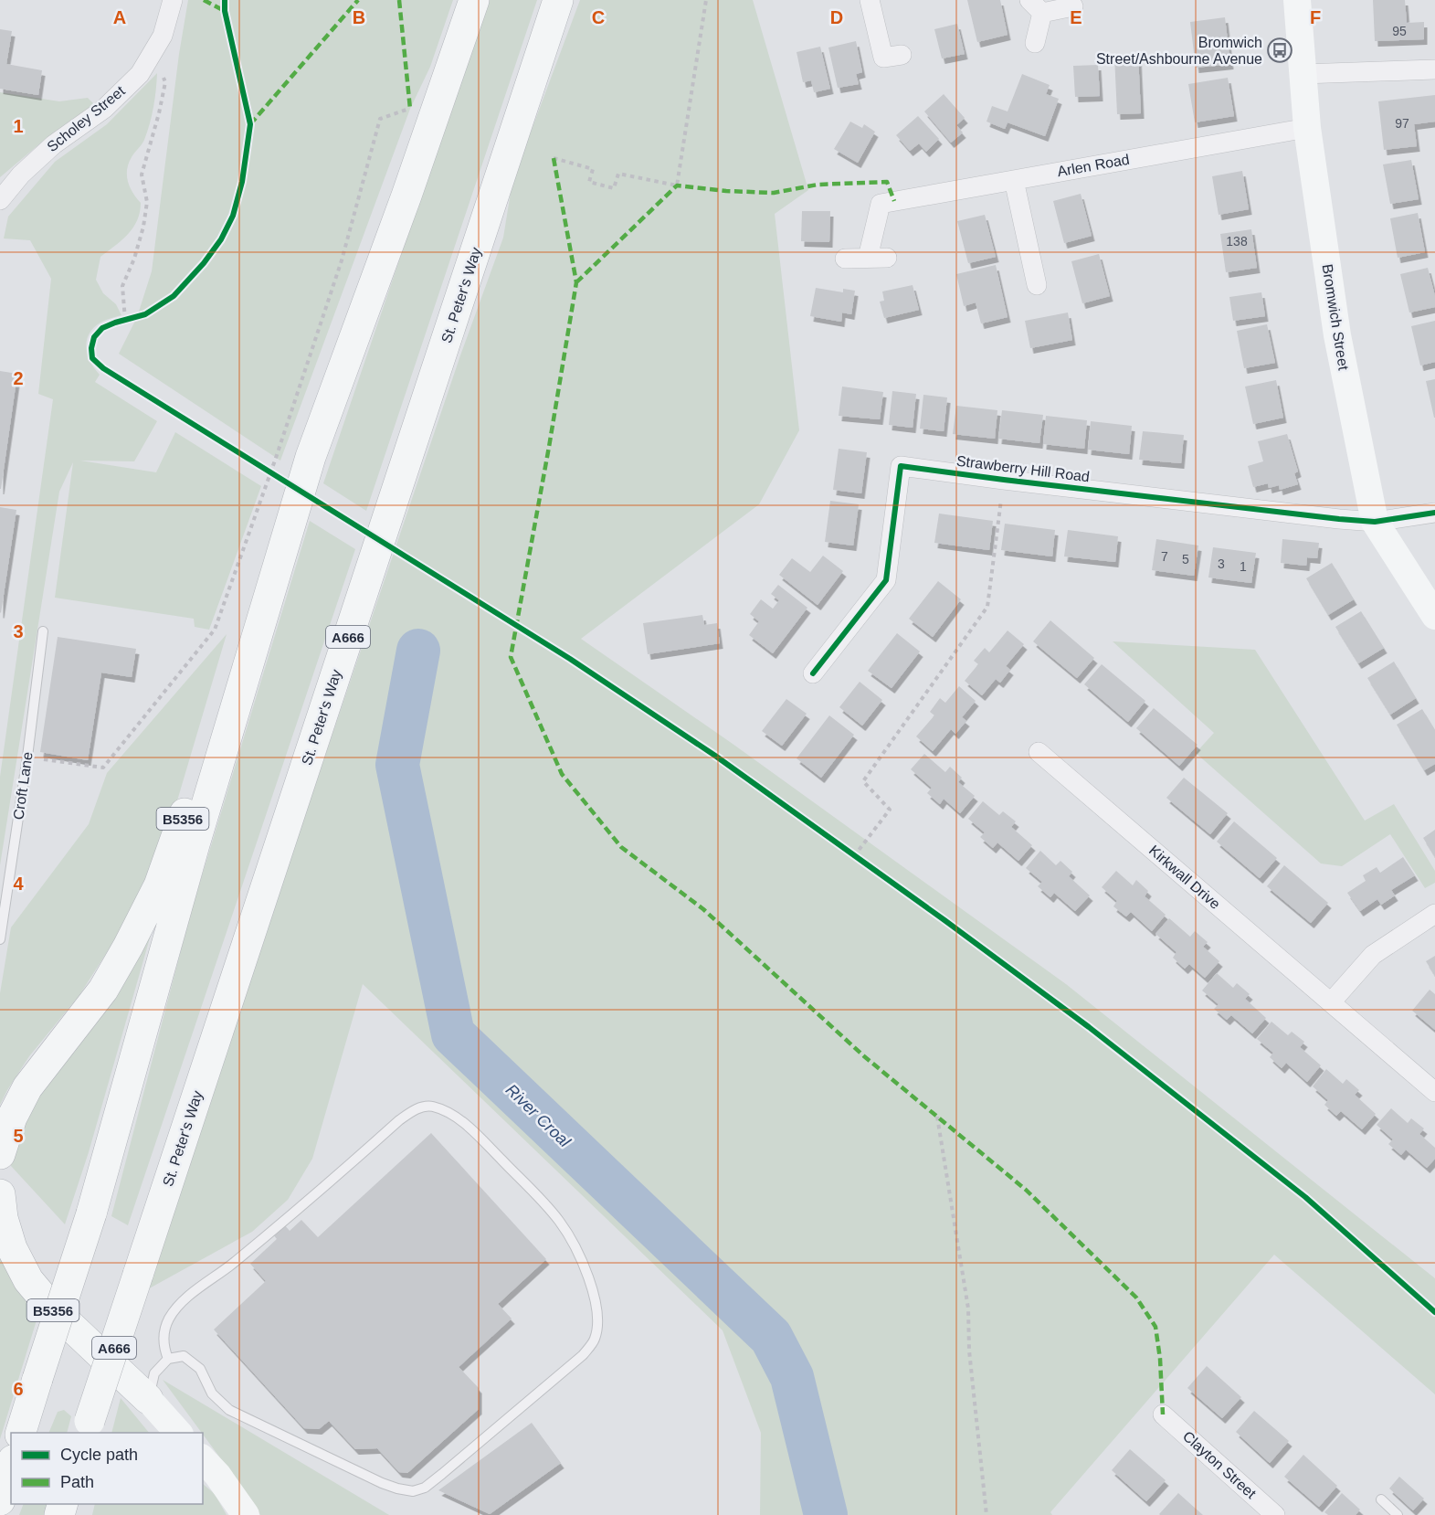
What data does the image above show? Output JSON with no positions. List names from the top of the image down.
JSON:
{
  "streets": {
    "highway": ["St. Peter's Way", "A666", "B5356"],
    "street": [
      "Scholey Street",
      "Arlen Road",
      "Bromwich Street",
      "Strawberry Hill Road",
      "Kirkwall Drive",
      "Clayton Street"
    ],
    "lane": ["Croft Lane"]
  },
  "crossings": [
    ["Arlen Road", "Bromwich Street"],
    ["Bromwich Street", "Strawberry Hill Road"]
  ],
  "water": ["River Croal"],
  "places": {
    "bus stop": ["Bromwich Street/Ashbourne Avenue"]
  },
  "house_numbers": [
    "95",
    "97",
    "138",
    "7",
    "5",
    "3",
    "1"
  ],
  "legend": ["Cycle path", "Path"],
  "grid": {
    "columns": [
      "A",
      "B",
      "C",
      "D",
      "E",
      "F"
    ],
    "rows": [
      "1",
      "2",
      "3",
      "4",
      "5",
      "6"
    ]
  }
}
